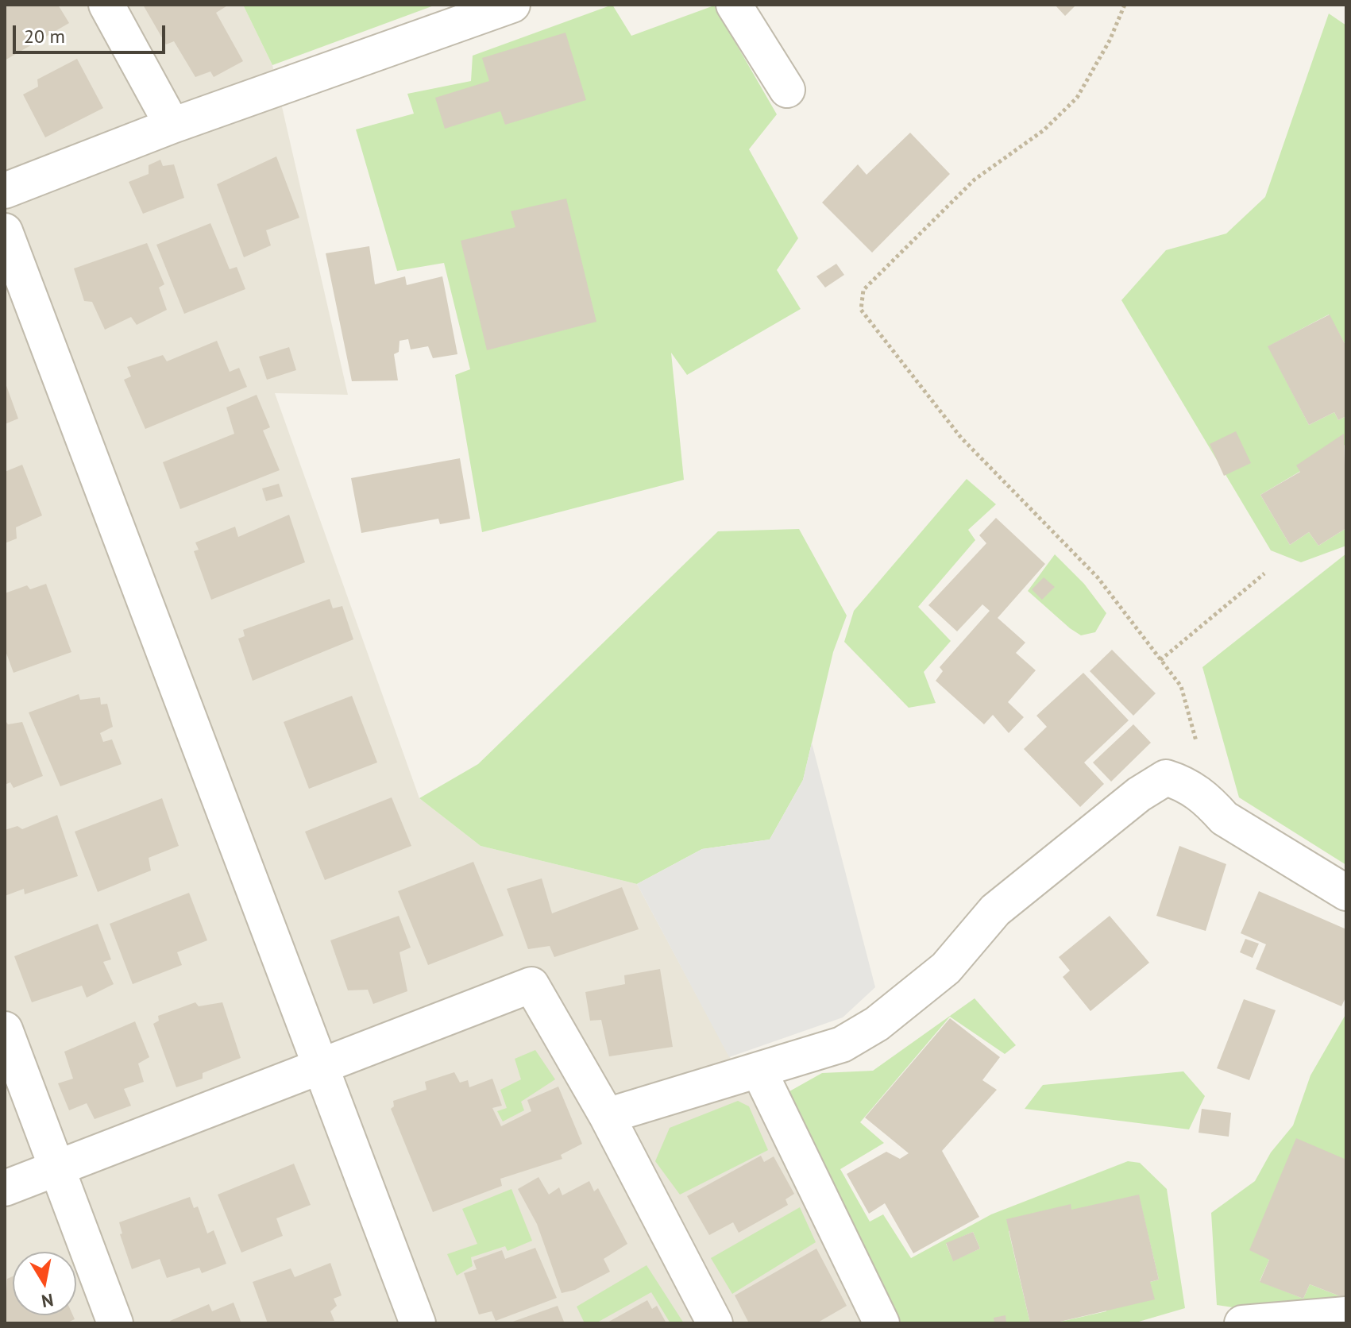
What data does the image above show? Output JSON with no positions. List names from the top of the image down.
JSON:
{
  "scale_bar": "20 m",
  "north": "bottom"
}
